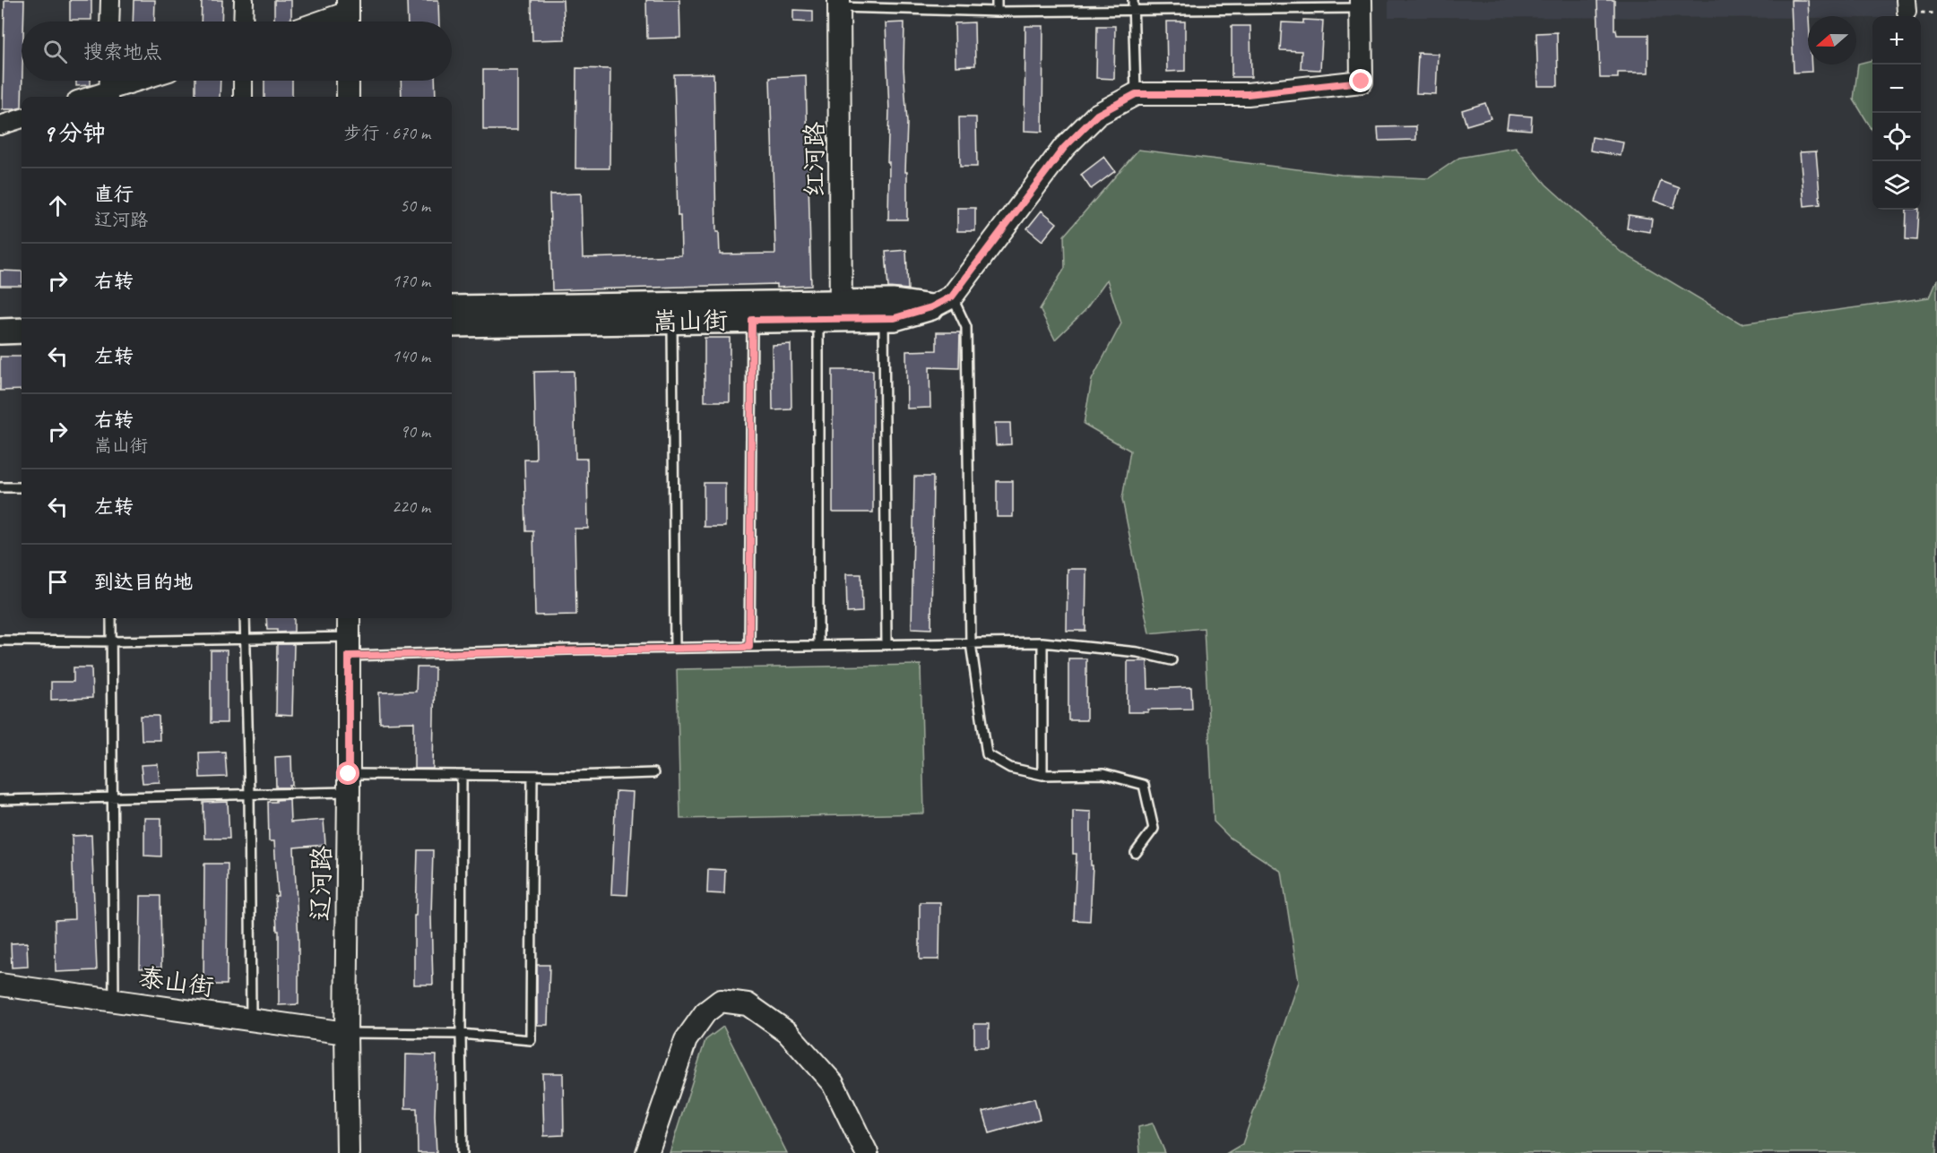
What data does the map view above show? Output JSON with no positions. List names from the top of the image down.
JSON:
{
  "streets": {
    "main road": ["嵩山街"],
    "street": ["红河路", "辽河路", "泰山街"]
  },
  "crossings": [
    ["红河路", "嵩山街"],
    ["辽河路", "泰山街"]
  ],
  "north": "left",
  "page": {
    "map_buttons": ["+", "−"],
    "search": "搜索地点",
    "heading": ["9 分钟", "步行 · 670 m"],
    "list": [
      ["直行", "辽河路", "50 m"],
      ["右转", "170 m"],
      ["左转", "140 m"],
      ["右转", "嵩山街", "90 m"],
      ["左转", "220 m"],
      "到达目的地"
    ]
  }
}
